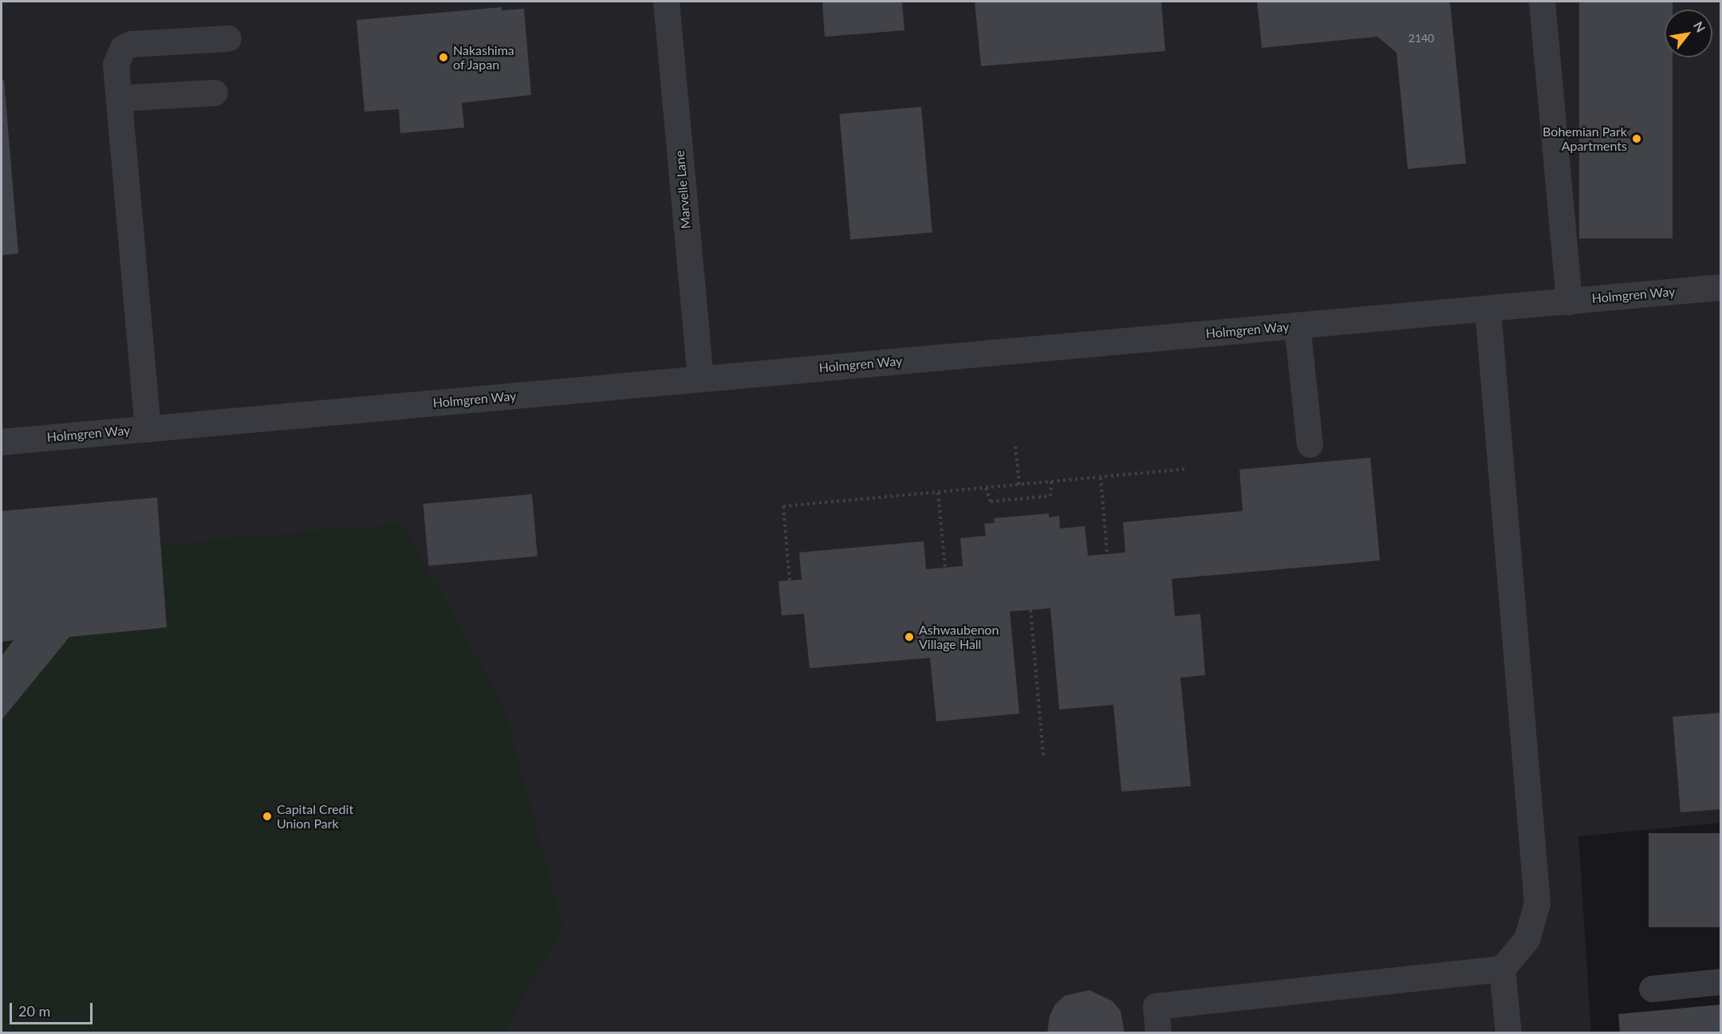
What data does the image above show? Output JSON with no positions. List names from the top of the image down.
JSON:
{
  "streets": {
    "street": ["Marvelle Lane", "Holmgren Way"]
  },
  "crossings": [
    ["Marvelle Lane", "Holmgren Way"]
  ],
  "places": [
    "Nakashima of Japan",
    "Bohemian Park Apartments",
    "Ashwaubenon Village Hall",
    "Capital Credit Union Park"
  ],
  "house_numbers": ["2140"],
  "scale_bar": "20 m",
  "north": "top right"
}
